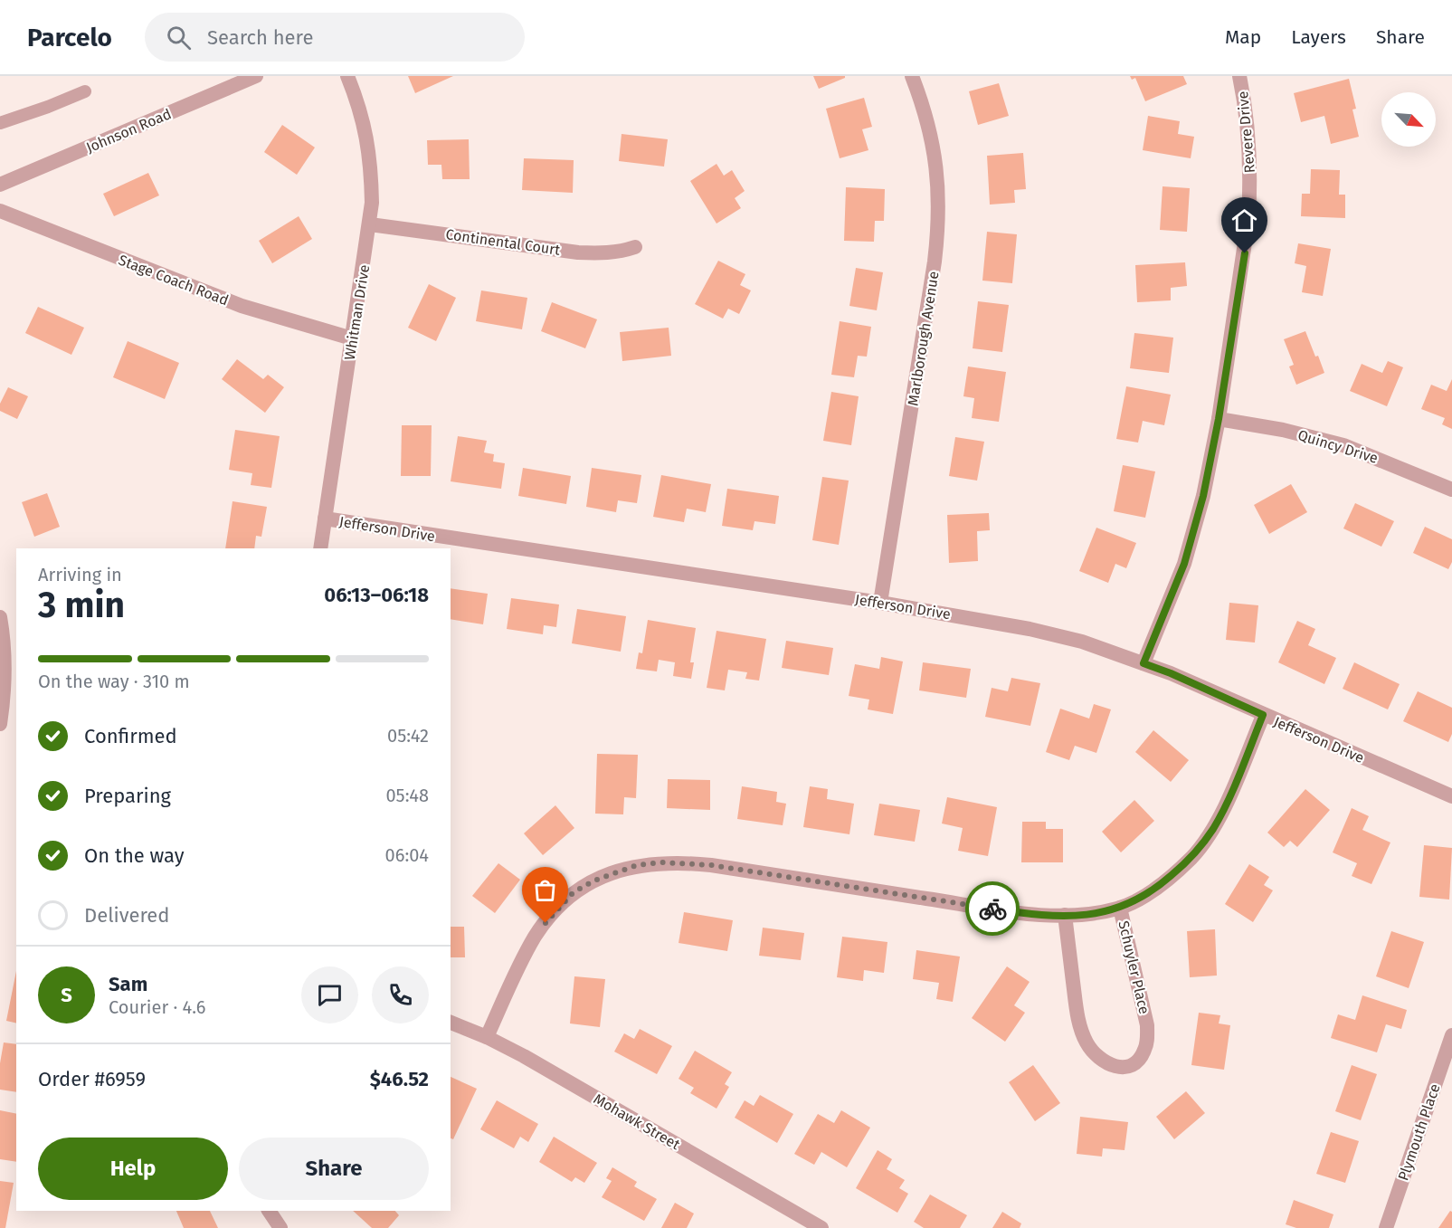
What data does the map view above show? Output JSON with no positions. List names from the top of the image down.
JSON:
{
  "streets": {
    "street": [
      "Johnson Road",
      "Revere Drive",
      "Continental Court",
      "Stage Coach Road",
      "Whitman Drive",
      "Marlborough Avenue",
      "Quincy Drive",
      "Jefferson Drive",
      "Schuyler Place",
      "Mohawk Street",
      "Plymouth Place"
    ]
  },
  "crossings": [
    ["Revere Drive", "Quincy Drive"],
    ["Revere Drive", "Jefferson Drive"],
    ["Continental Court", "Whitman Drive"],
    ["Stage Coach Road", "Whitman Drive"],
    ["Whitman Drive", "Jefferson Drive"],
    ["Marlborough Avenue", "Jefferson Drive"]
  ],
  "north": "bottom right",
  "page": {
    "header": "Parcelo",
    "search": "Search here",
    "nav": ["Map", "Layers", "Share"],
    "heading": ["3 min", "Arriving in", "06:13–06:18"],
    "panel": [
      "Sam",
      "Courier · 4.6",
      "Order #6959",
      "$46.52"
    ],
    "bar": "On the way · 310 m",
    "list": [
      ["Confirmed", "05:42"],
      ["Preparing", "05:48"],
      ["On the way", "06:04"],
      "Delivered"
    ],
    "round": "S",
    "buttons": ["Help", "Share"]
  }
}
